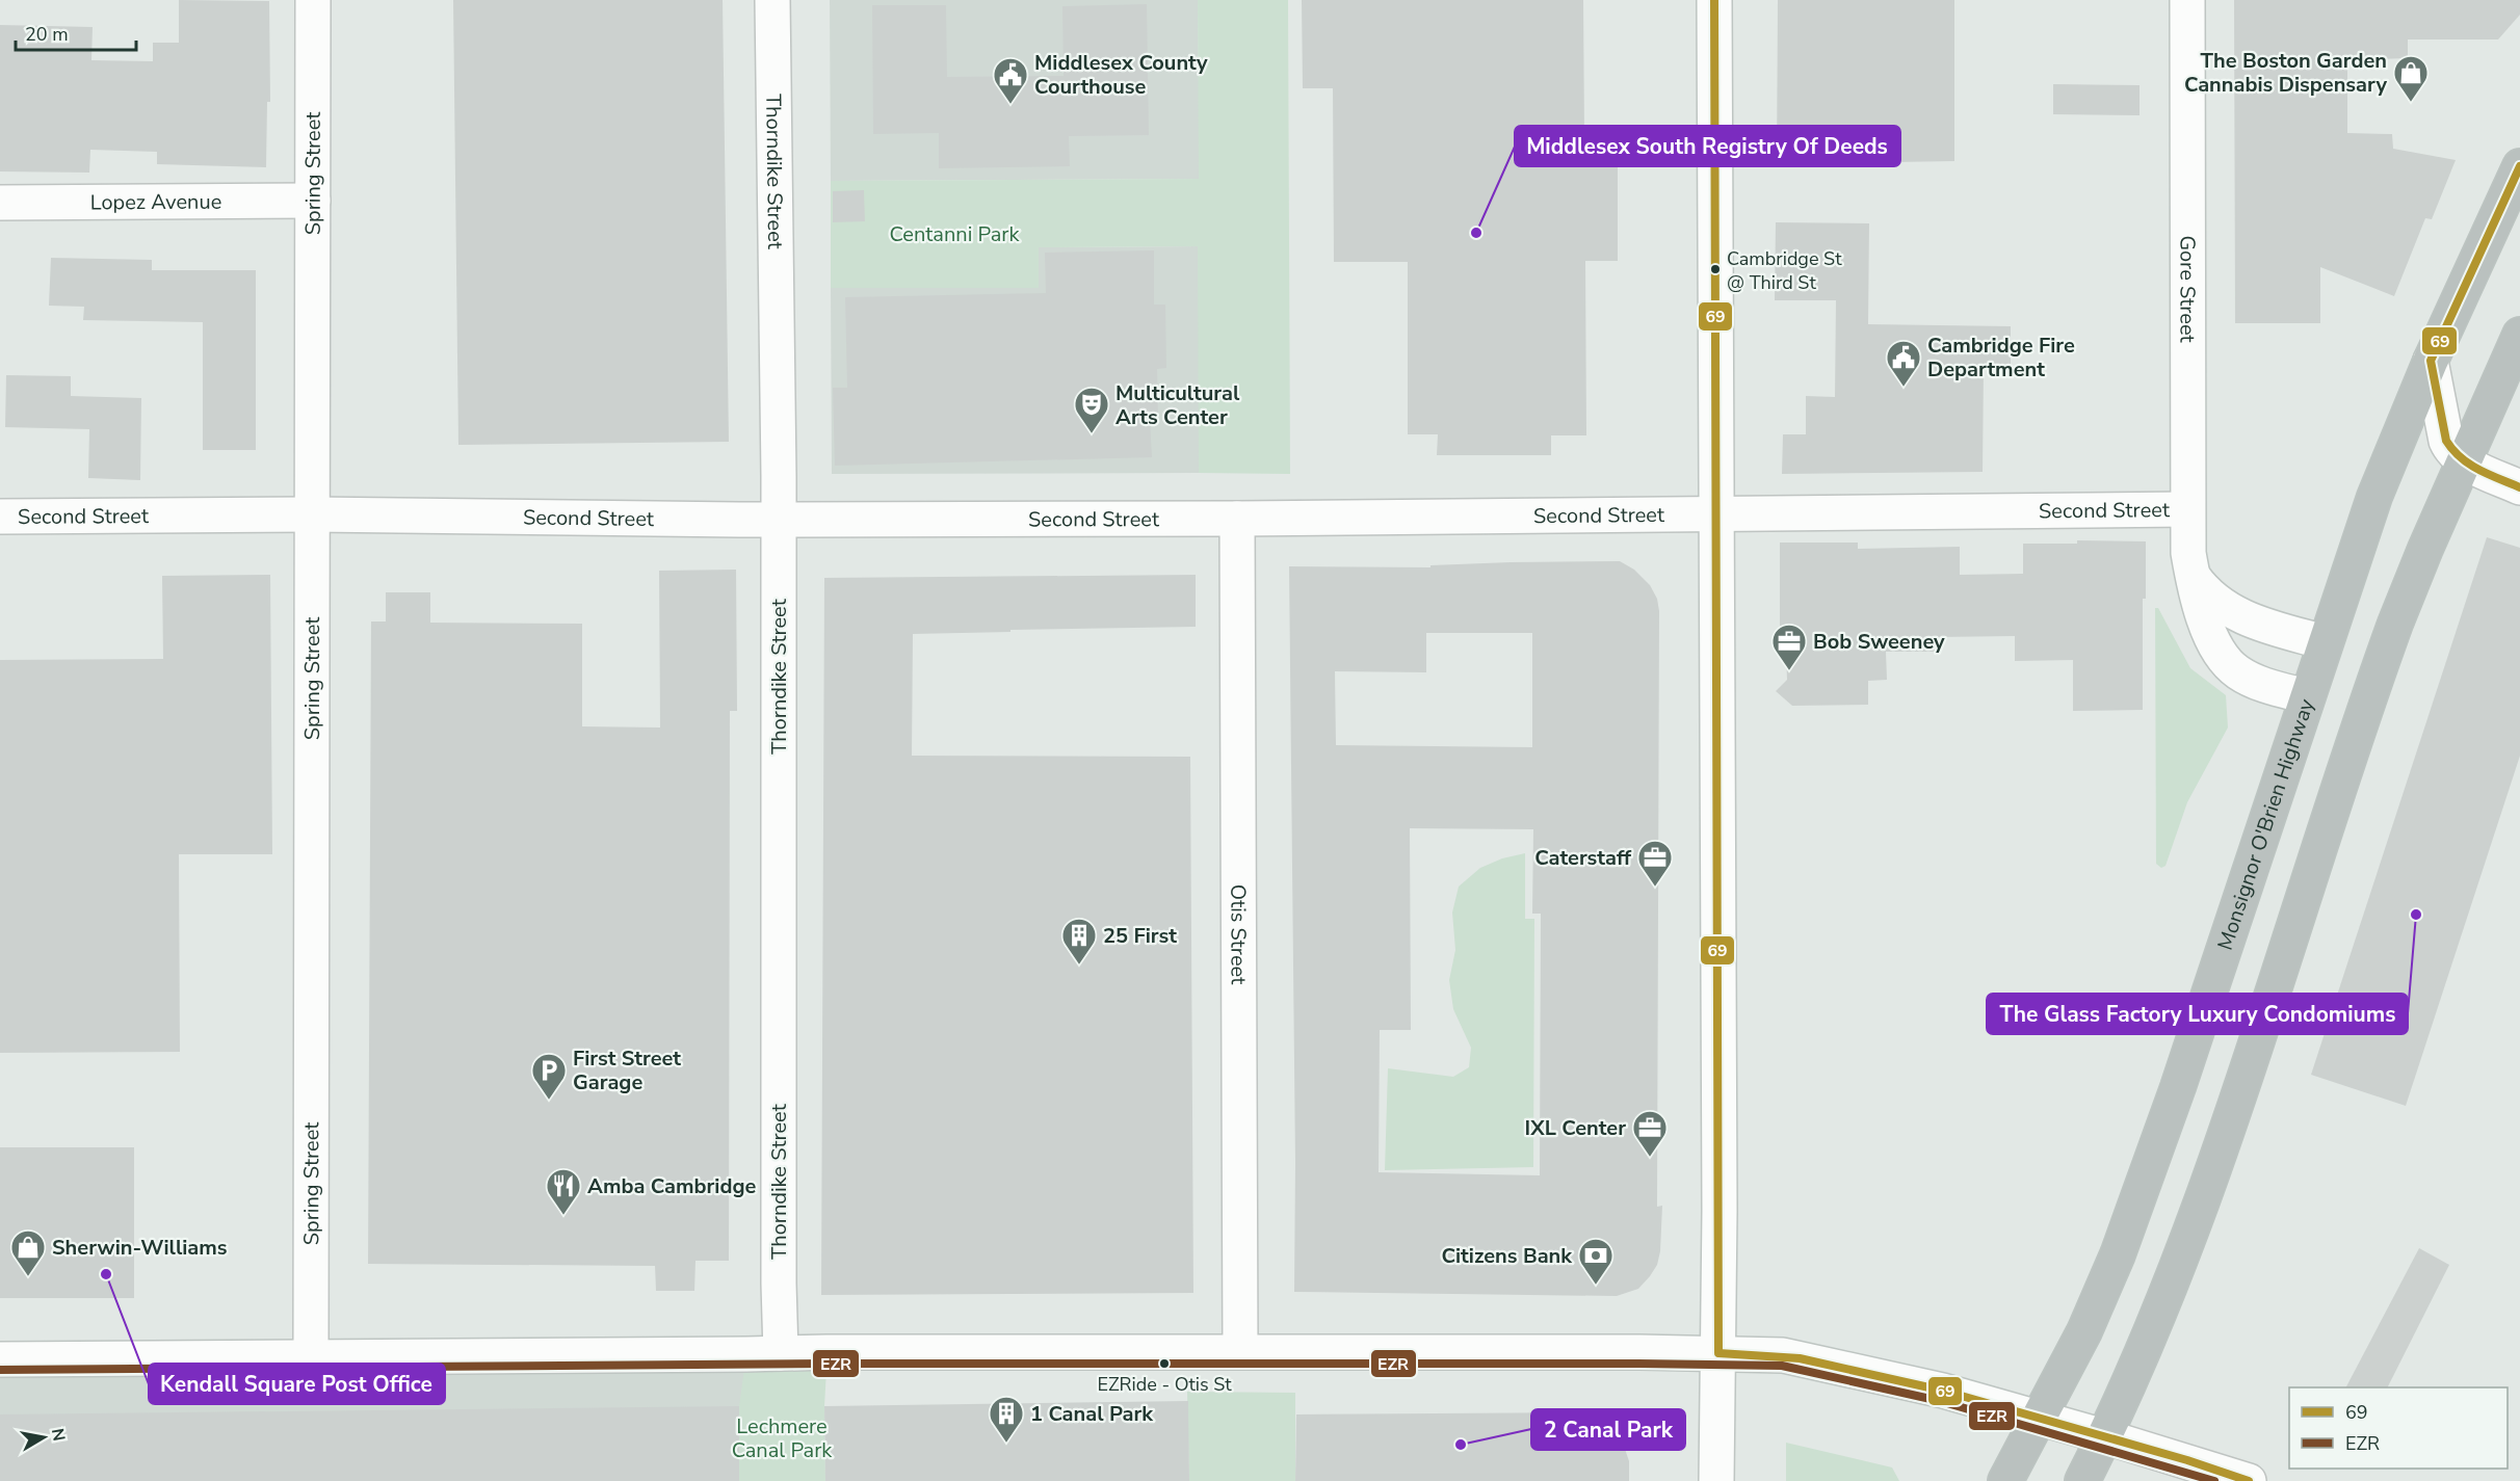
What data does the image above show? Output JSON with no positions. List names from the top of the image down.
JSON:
{
  "streets": {
    "highway": ["Monsignor O'Brien Highway"],
    "street": [
      "Thorndike Street",
      "Spring Street",
      "Lopez Avenue",
      "Gore Street",
      "Second Street",
      "Otis Street"
    ]
  },
  "crossings": [
    ["Thorndike Street", "Second Street"],
    ["Spring Street", "Lopez Avenue"],
    ["Spring Street", "Second Street"],
    ["Gore Street", "Second Street"],
    ["Gore Street", "Monsignor O'Brien Highway"],
    ["Second Street", "Otis Street"]
  ],
  "parks": ["Centanni Park", "Lechmere Canal Park"],
  "places": {
    "shop": ["The Boston Garden Cannabis Dispensary", "Sherwin-Williams"],
    "public building": ["Middlesex County Courthouse", "Cambridge Fire Department"],
    "other": [
      "Middlesex South Registry Of Deeds",
      "Cambridge St @ Third St",
      "The Glass Factory Luxury Condomiums",
      "Kendall Square Post Office",
      "EZRide - Otis St",
      "2 Canal Park"
    ],
    "theatre": ["Multicultural Arts Center"],
    "office": ["Bob Sweeney", "Caterstaff", "IXL Center"],
    "building": ["25 First", "1 Canal Park"],
    "parking": ["First Street Garage"],
    "restaurant": ["Amba Cambridge"],
    "bank": ["Citizens Bank"]
  },
  "lines": ["transit line 69", "transit line EZR"],
  "legend": ["69", "EZR"],
  "scale_bar": "20 m",
  "north": "right"
}
